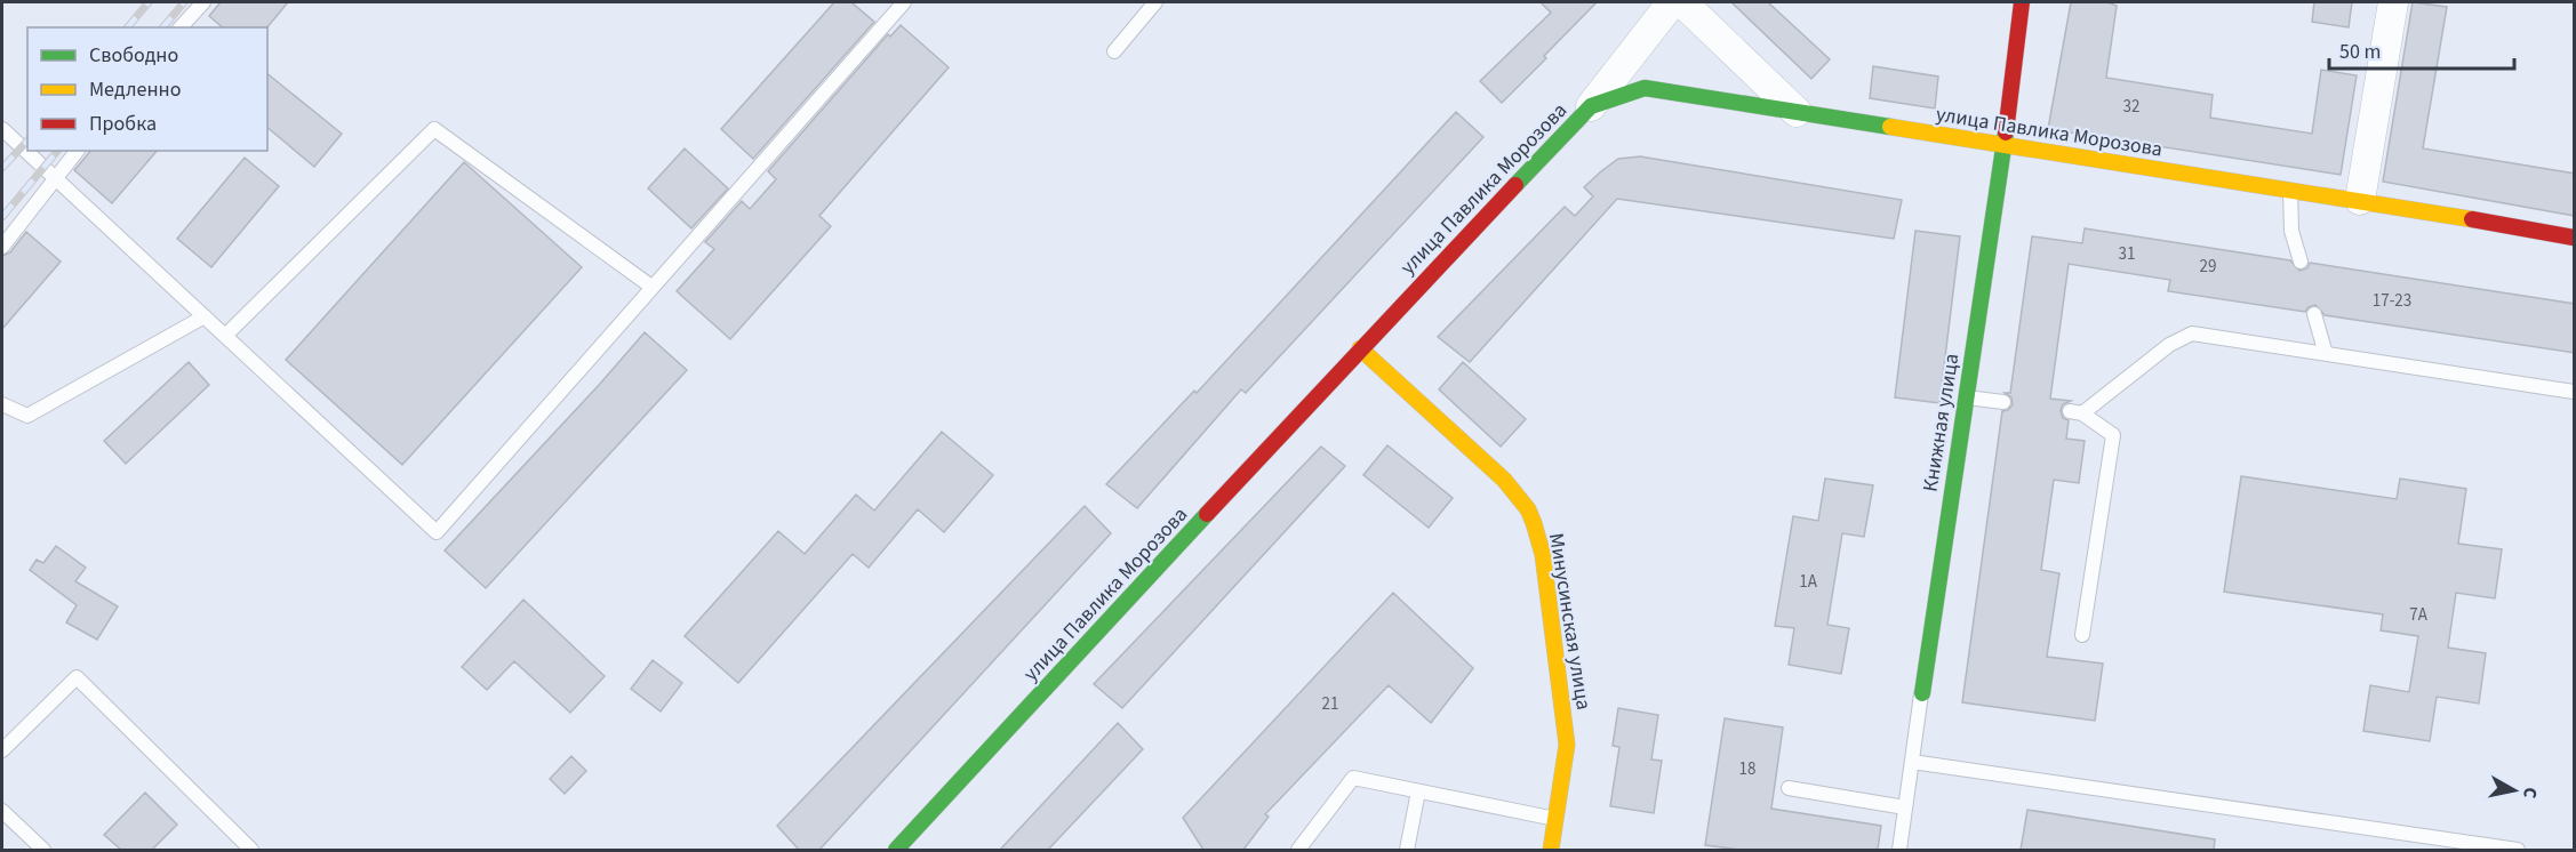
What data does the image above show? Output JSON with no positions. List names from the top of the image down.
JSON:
{
  "streets": {
    "street": ["улица Павлика Морозова", "Книжная улица", "Минусинская улица"]
  },
  "crossings": [
    ["улица Павлика Морозова", "Книжная улица"],
    ["улица Павлика Морозова", "Минусинская улица"]
  ],
  "house_numbers": [
    "32",
    "31",
    "29",
    "17-23",
    "1А",
    "7А",
    "21",
    "18"
  ],
  "legend": ["Свободно", "Медленно", "Пробка"],
  "scale_bar": "50 m",
  "north": "right"
}
